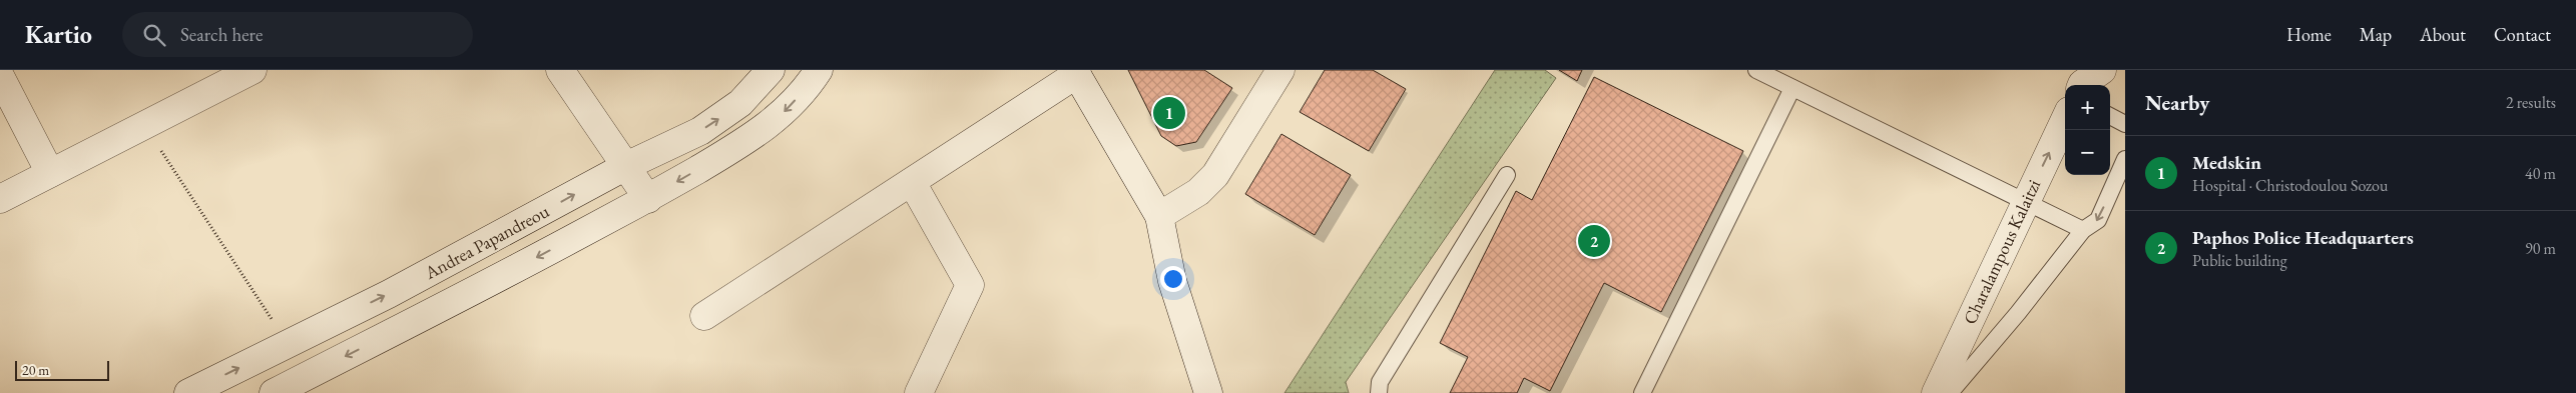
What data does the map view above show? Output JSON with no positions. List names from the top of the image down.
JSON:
{
  "streets": {
    "street": ["Andrea Papandreou", "Charalampous Kalaitzi"]
  },
  "scale_bar": "20 m",
  "page": {
    "header": "Kartio",
    "search": "Search here",
    "nav": [
      "Home",
      "Map",
      "About",
      "Contact"
    ],
    "heading": ["Nearby", "2 results"],
    "map_buttons": ["+", "−"],
    "pins": ["1", "2"],
    "list": [
      {
        "mark": "1",
        "name": "Medskin",
        "note": "Hospital · Christodoulou Sozou",
        "value": "40 m"
      },
      {
        "mark": "2",
        "name": "Paphos Police Headquarters",
        "note": "Public building",
        "value": "90 m"
      }
    ],
    "scale": "20 m"
  }
}
